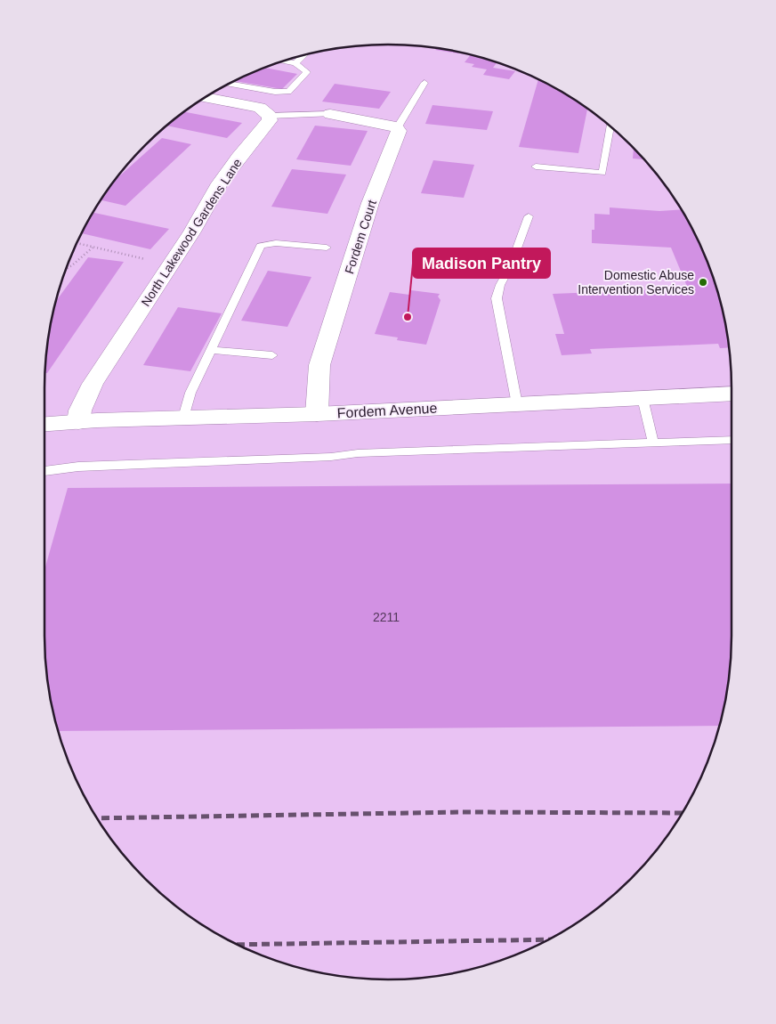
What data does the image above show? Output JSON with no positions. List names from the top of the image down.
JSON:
{
  "streets": {
    "street": ["North Lakewood Gardens Lane", "Fordem Court", "Fordem Avenue"]
  },
  "crossings": [
    ["North Lakewood Gardens Lane", "Fordem Avenue"],
    ["Fordem Court", "Fordem Avenue"]
  ],
  "places": ["Domestic Abuse Intervention Services", "Madison Pantry"],
  "house_numbers": ["2211"]
}
